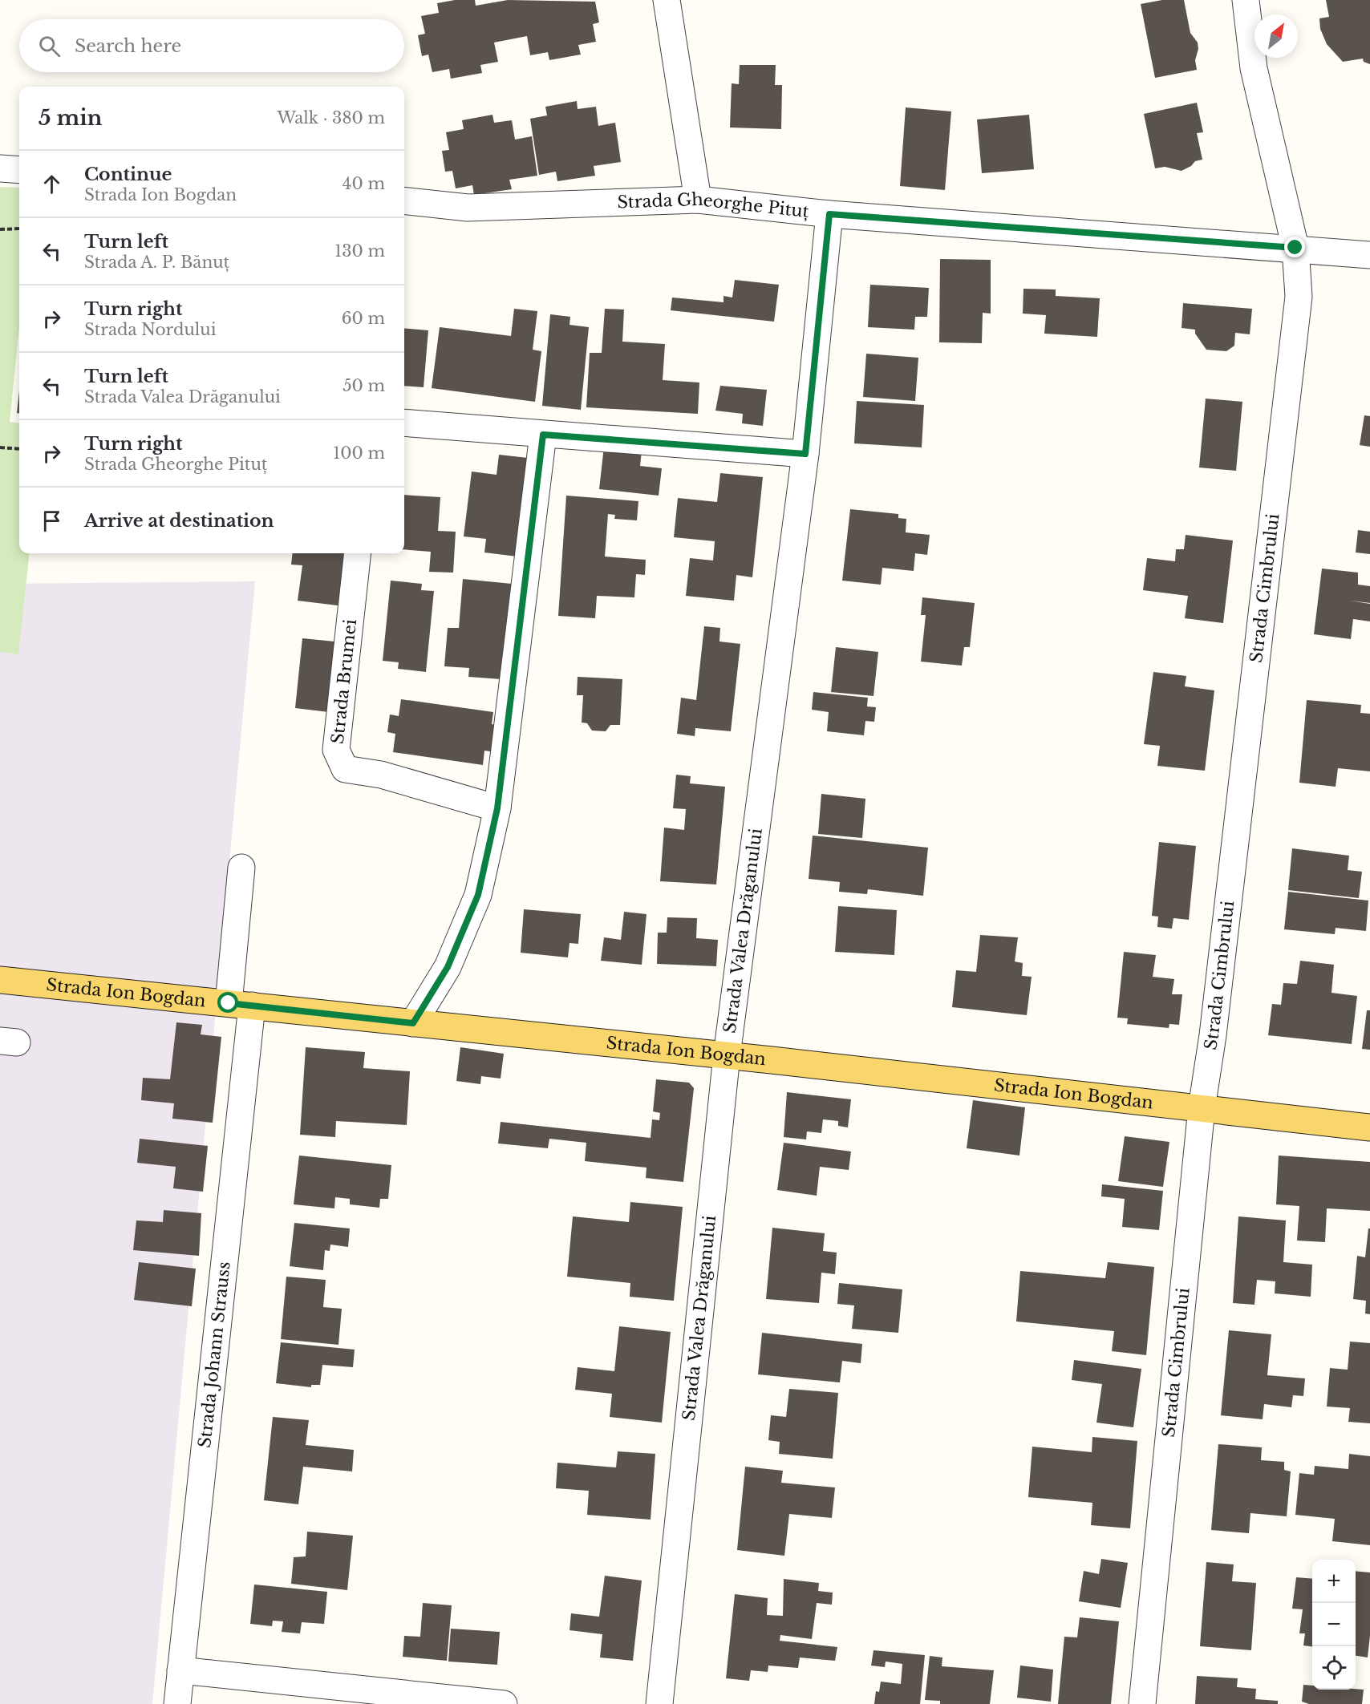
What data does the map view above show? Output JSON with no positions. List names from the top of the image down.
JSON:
{
  "streets": {
    "main road": ["Strada Ion Bogdan"],
    "street": [
      "Strada Gheorghe Pituț",
      "Strada Cimbrului",
      "Strada Brumei",
      "Strada Valea Drăganului",
      "Strada Johann Strauss"
    ]
  },
  "crossings": [
    ["Strada Gheorghe Pituț", "Strada Cimbrului"],
    ["Strada Gheorghe Pituț", "Strada Valea Drăganului"],
    ["Strada Cimbrului", "Strada Ion Bogdan"],
    ["Strada Valea Drăganului", "Strada Ion Bogdan"],
    ["Strada Ion Bogdan", "Strada Johann Strauss"]
  ],
  "north": "top right",
  "page": {
    "search": "Search here",
    "heading": ["5 min", "Walk · 380 m"],
    "list": [
      ["Continue", "Strada Ion Bogdan", "40 m"],
      ["Turn left", "Strada A. P. Bănuț", "130 m"],
      ["Turn right", "Strada Nordului", "60 m"],
      ["Turn left", "Strada Valea Drăganului", "50 m"],
      ["Turn right", "Strada Gheorghe Pituț", "100 m"],
      "Arrive at destination"
    ],
    "map_buttons": ["+", "−"]
  }
}
